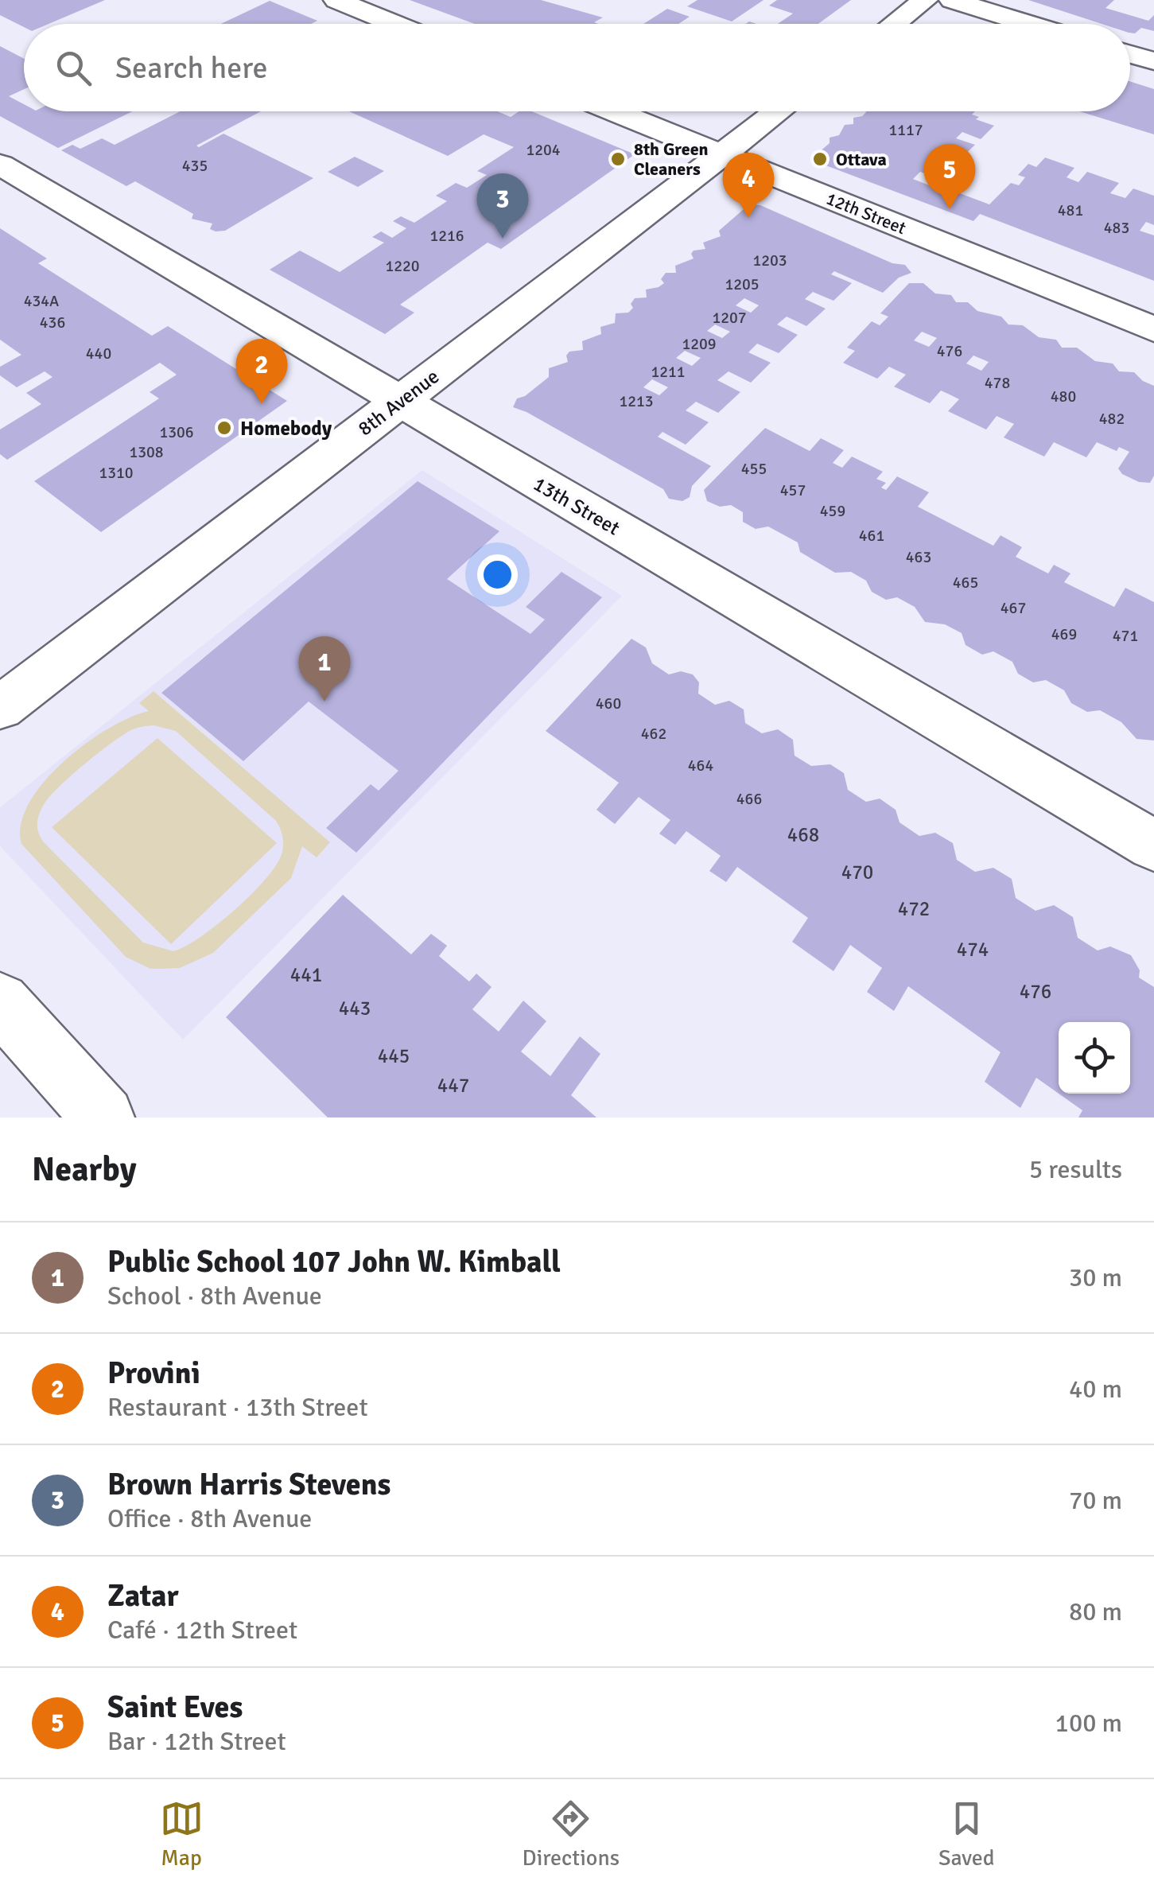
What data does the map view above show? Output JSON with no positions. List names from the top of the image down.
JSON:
{
  "streets": {
    "street": ["12th Street", "8th Avenue", "13th Street"]
  },
  "crossings": [
    ["12th Street", "8th Avenue"],
    ["8th Avenue", "13th Street"]
  ],
  "places": ["8th Green Cleaners", "Ottava", "Homebody"],
  "house_numbers": [
    "1117",
    "1204",
    "435",
    "481",
    "483",
    "1216",
    "1203",
    "1220",
    "1205",
    "434A",
    "1207",
    "436",
    "1209",
    "476",
    "440",
    "1211",
    "478",
    "480",
    "1213",
    "482",
    "1306",
    "1308",
    "455",
    "1310",
    "457",
    "459",
    "461",
    "463",
    "465",
    "467",
    "469",
    "471",
    "460",
    "462",
    "464",
    "466",
    "468",
    "470",
    "472",
    "474",
    "441",
    "476",
    "443",
    "445",
    "447"
  ],
  "page": {
    "search": "Search here",
    "pins": [
      "5",
      "4",
      "3",
      "2",
      "1"
    ],
    "heading": ["Nearby", "5 results"],
    "list": [
      {
        "mark": "1",
        "name": "Public School 107 John W. Kimball",
        "note": "School · 8th Avenue",
        "value": "30 m"
      },
      {
        "mark": "2",
        "name": "Provini",
        "note": "Restaurant · 13th Street",
        "value": "40 m"
      },
      {
        "mark": "3",
        "name": "Brown Harris Stevens",
        "note": "Office · 8th Avenue",
        "value": "70 m"
      },
      {
        "mark": "4",
        "name": "Zatar",
        "note": "Café · 12th Street",
        "value": "80 m"
      },
      {
        "mark": "5",
        "name": "Saint Eves",
        "note": "Bar · 12th Street",
        "value": "100 m"
      }
    ],
    "nav": ["Map", "Directions", "Saved"]
  }
}
